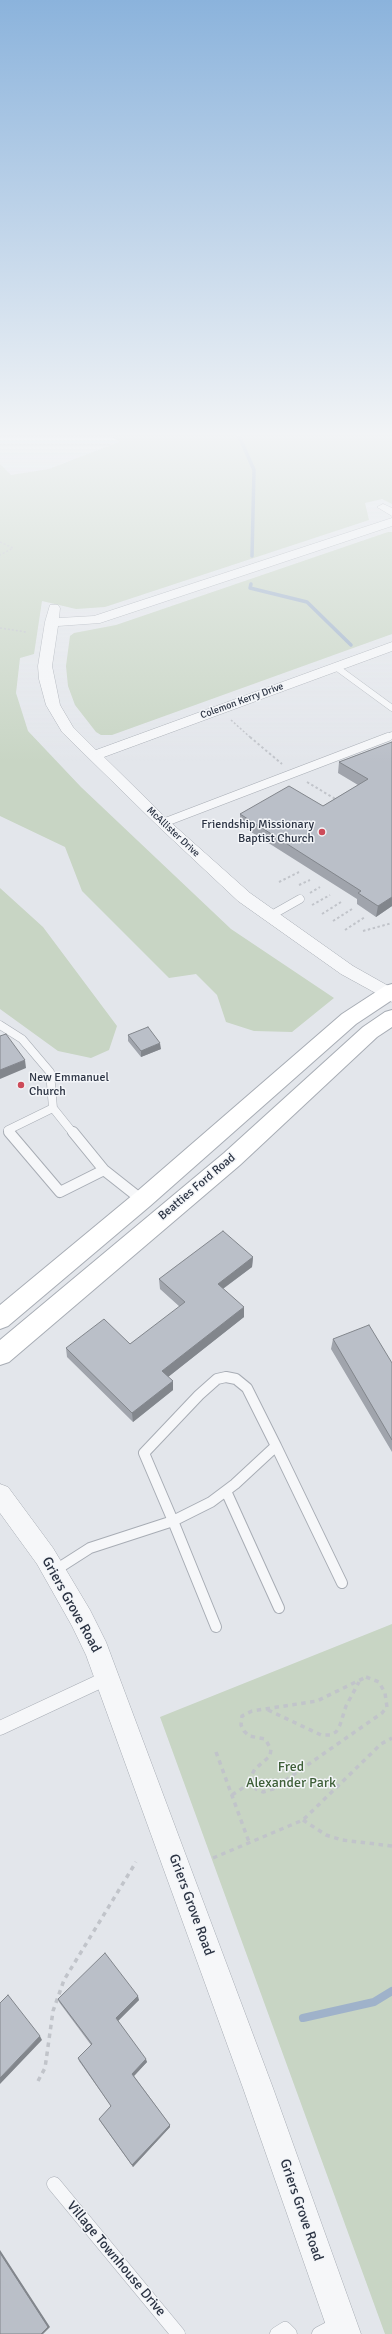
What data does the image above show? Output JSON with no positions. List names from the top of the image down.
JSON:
{
  "streets": {
    "main road": ["Beatties Ford Road"],
    "street": ["Colemon Kerry Drive", "McAllister Drive", "Griers Grove Road"],
    "lane": ["Village Townhouse Drive"]
  },
  "crossings": [
    ["Colemon Kerry Drive", "McAllister Drive"]
  ],
  "parks": ["Fred Alexander Park"],
  "places": ["Friendship Missionary Baptist Church", "New Emmanuel Church"]
}
